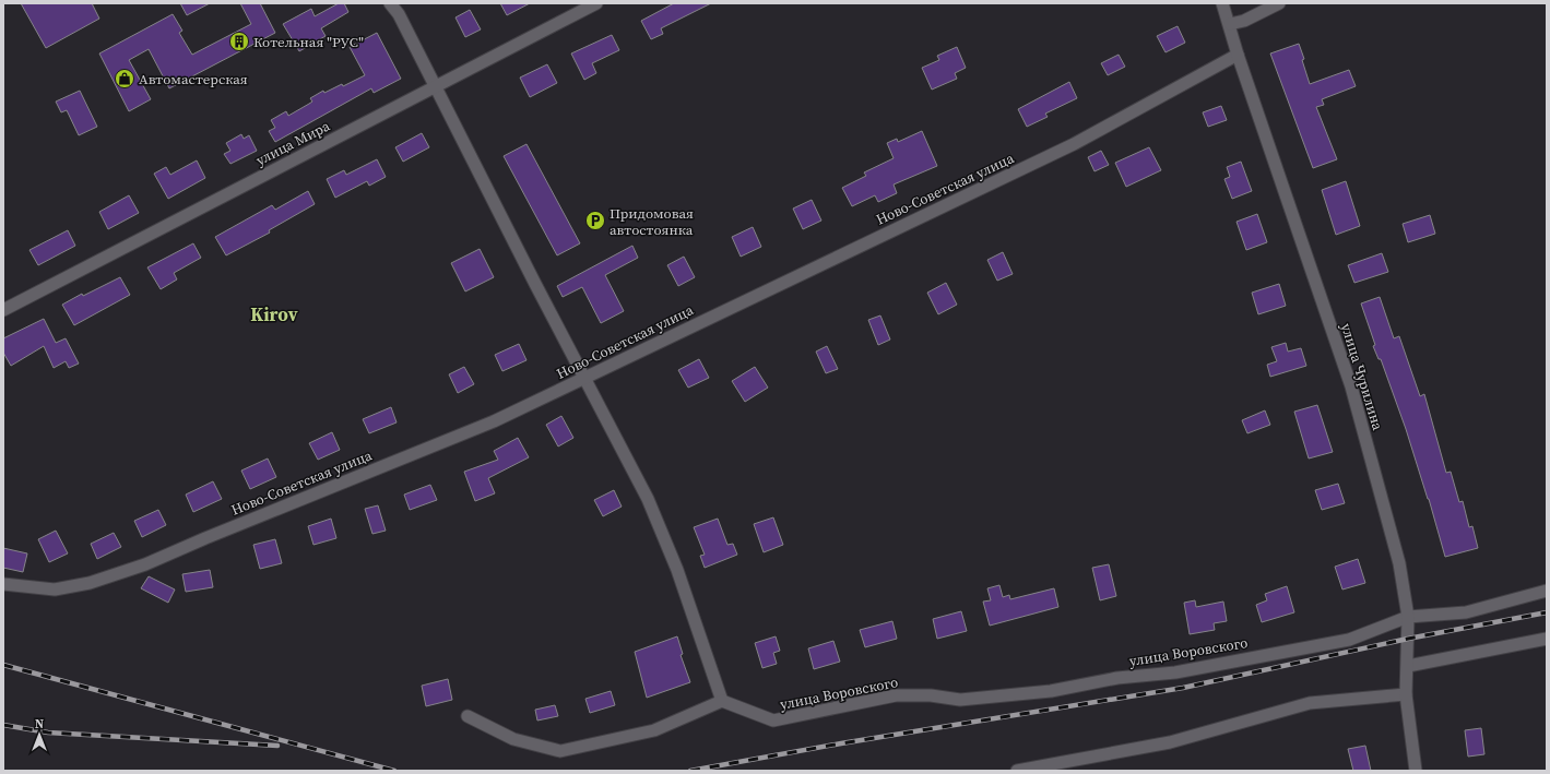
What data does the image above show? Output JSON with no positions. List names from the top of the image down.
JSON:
{
  "streets": {
    "street": [
      "улица Мира",
      "Ново-Советская улица",
      "улица Чурилина",
      "улица Воровского"
    ]
  },
  "crossings": [
    ["Ново-Советская улица", "улица Чурилина"],
    ["улица Чурилина", "улица Воровского"]
  ],
  "districts": ["Kirov"],
  "places": {
    "building": ["Котельная \"РУС\""],
    "shop": ["Автомастерская"],
    "parking": ["Придомовая автостоянка"]
  },
  "north": "top"
}
